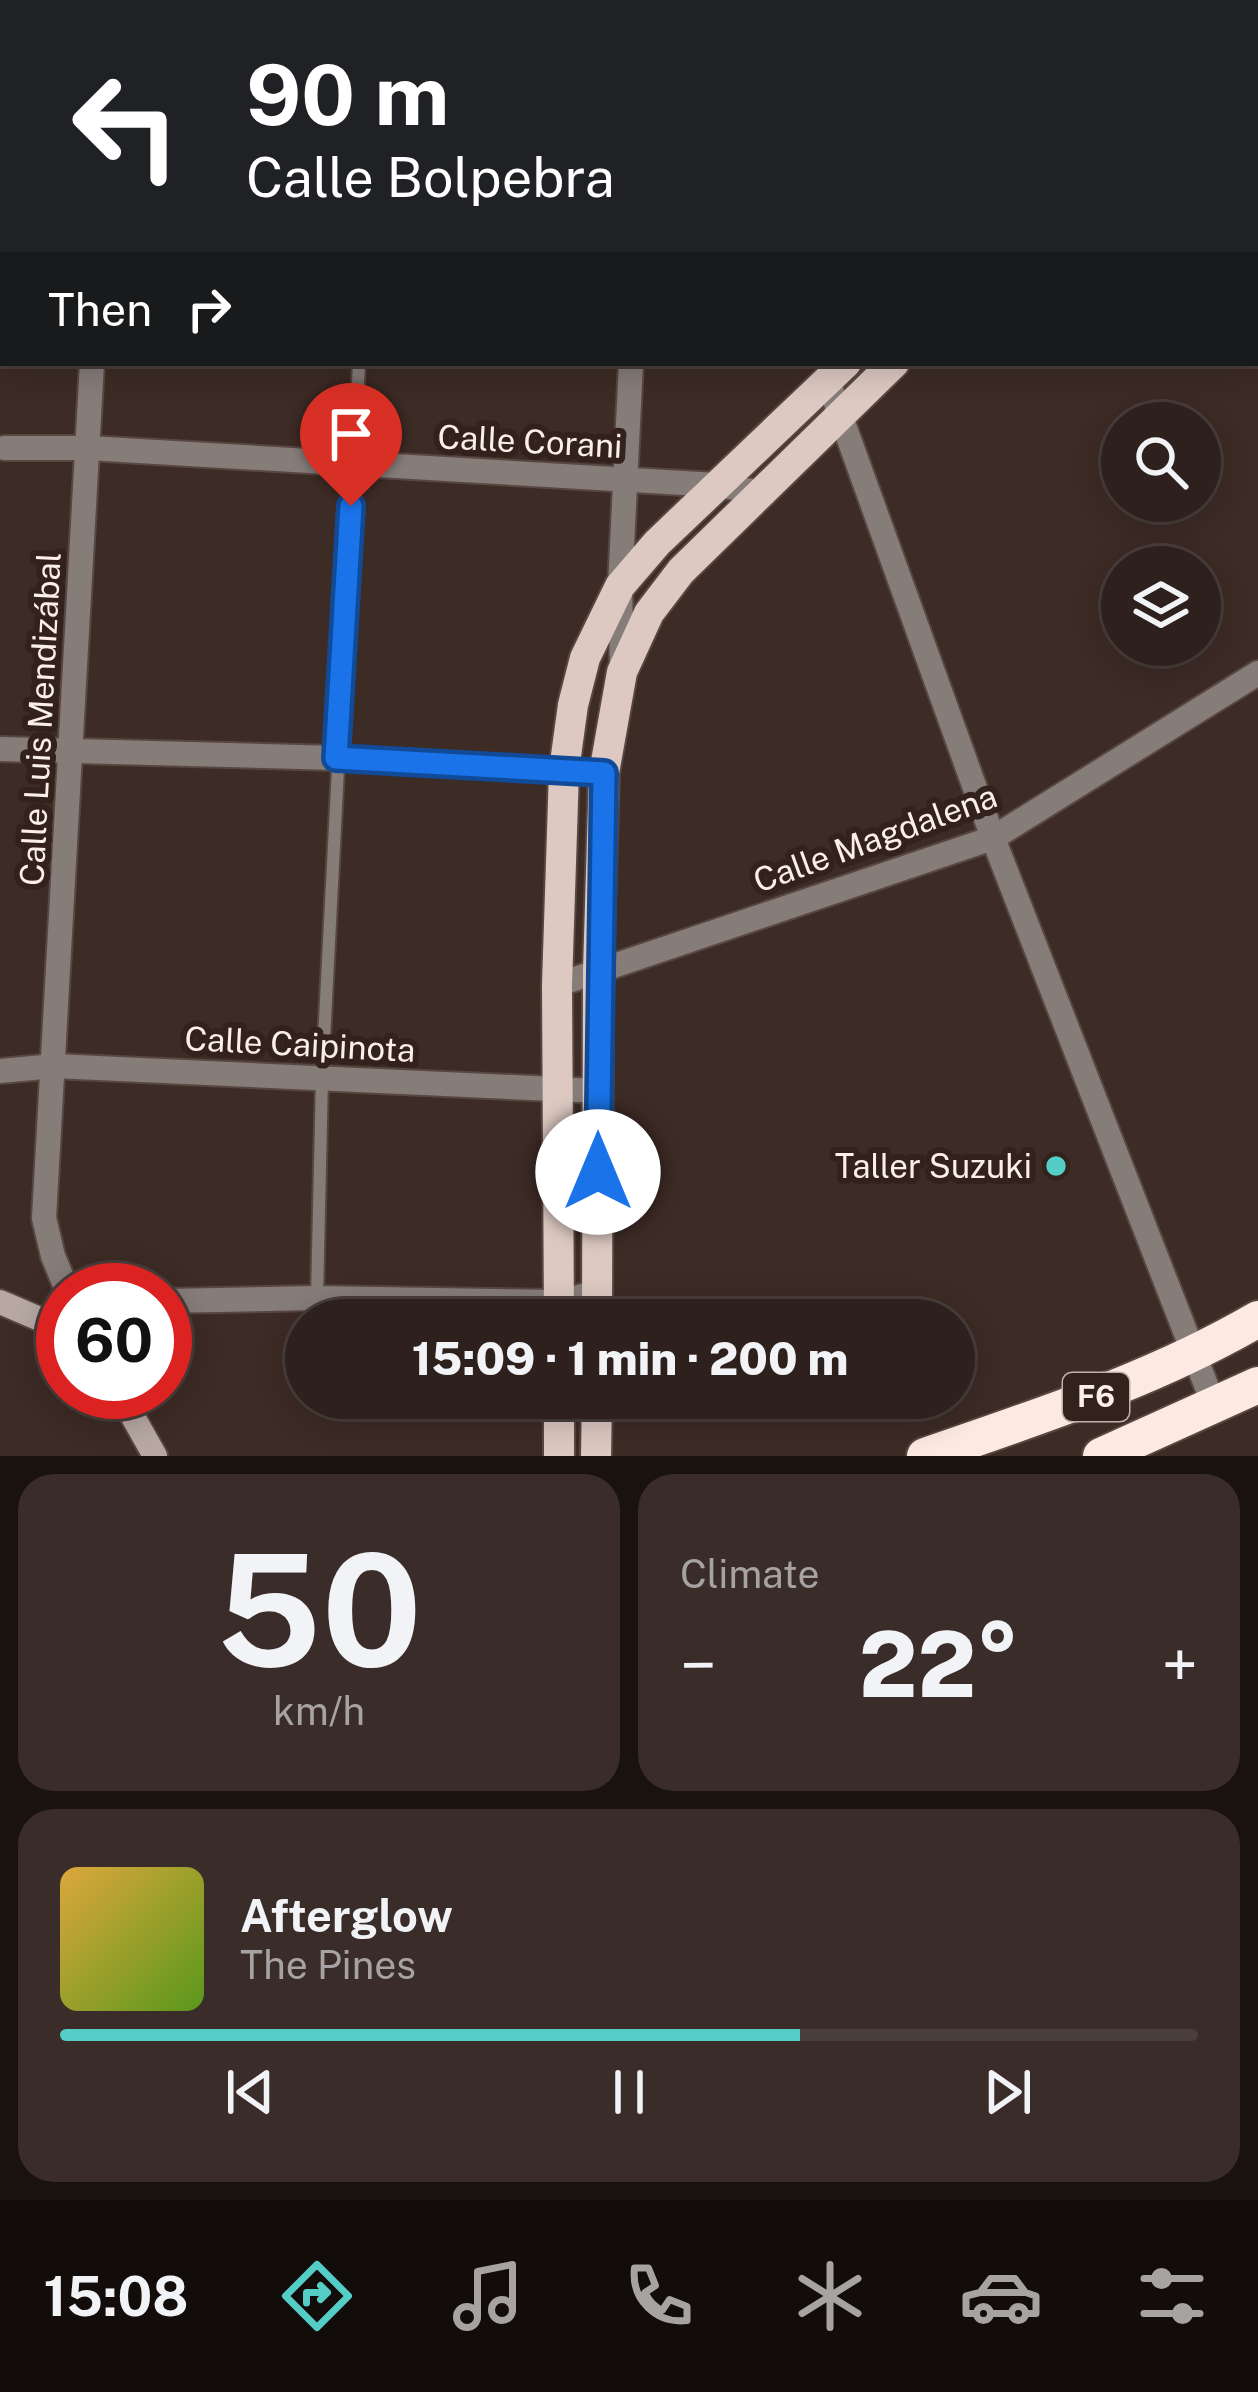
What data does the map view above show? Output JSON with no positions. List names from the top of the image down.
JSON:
{
  "streets": {
    "highway": ["F6"],
    "street": [
      "Calle Corani",
      "Calle Luis Mendizábal",
      "Calle Magdalena",
      "Calle Caipinota"
    ]
  },
  "crossings": [
    ["Calle Corani", "Calle Luis Mendizábal"],
    ["Calle Luis Mendizábal", "Calle Caipinota"]
  ],
  "places": ["Taller Suzuki"],
  "page": {
    "turn": ["90 m", "Calle Bolpebra"],
    "then": "Then",
    "limit": "60",
    "trip": "15:09 · 1 min · 200 m",
    "tile": [
      ["50", "km/h"],
      "Climate"
    ],
    "heat": ["−", "22°", "+"],
    "song": ["Afterglow", "The Pines"],
    "tabs": "15:08"
  }
}
